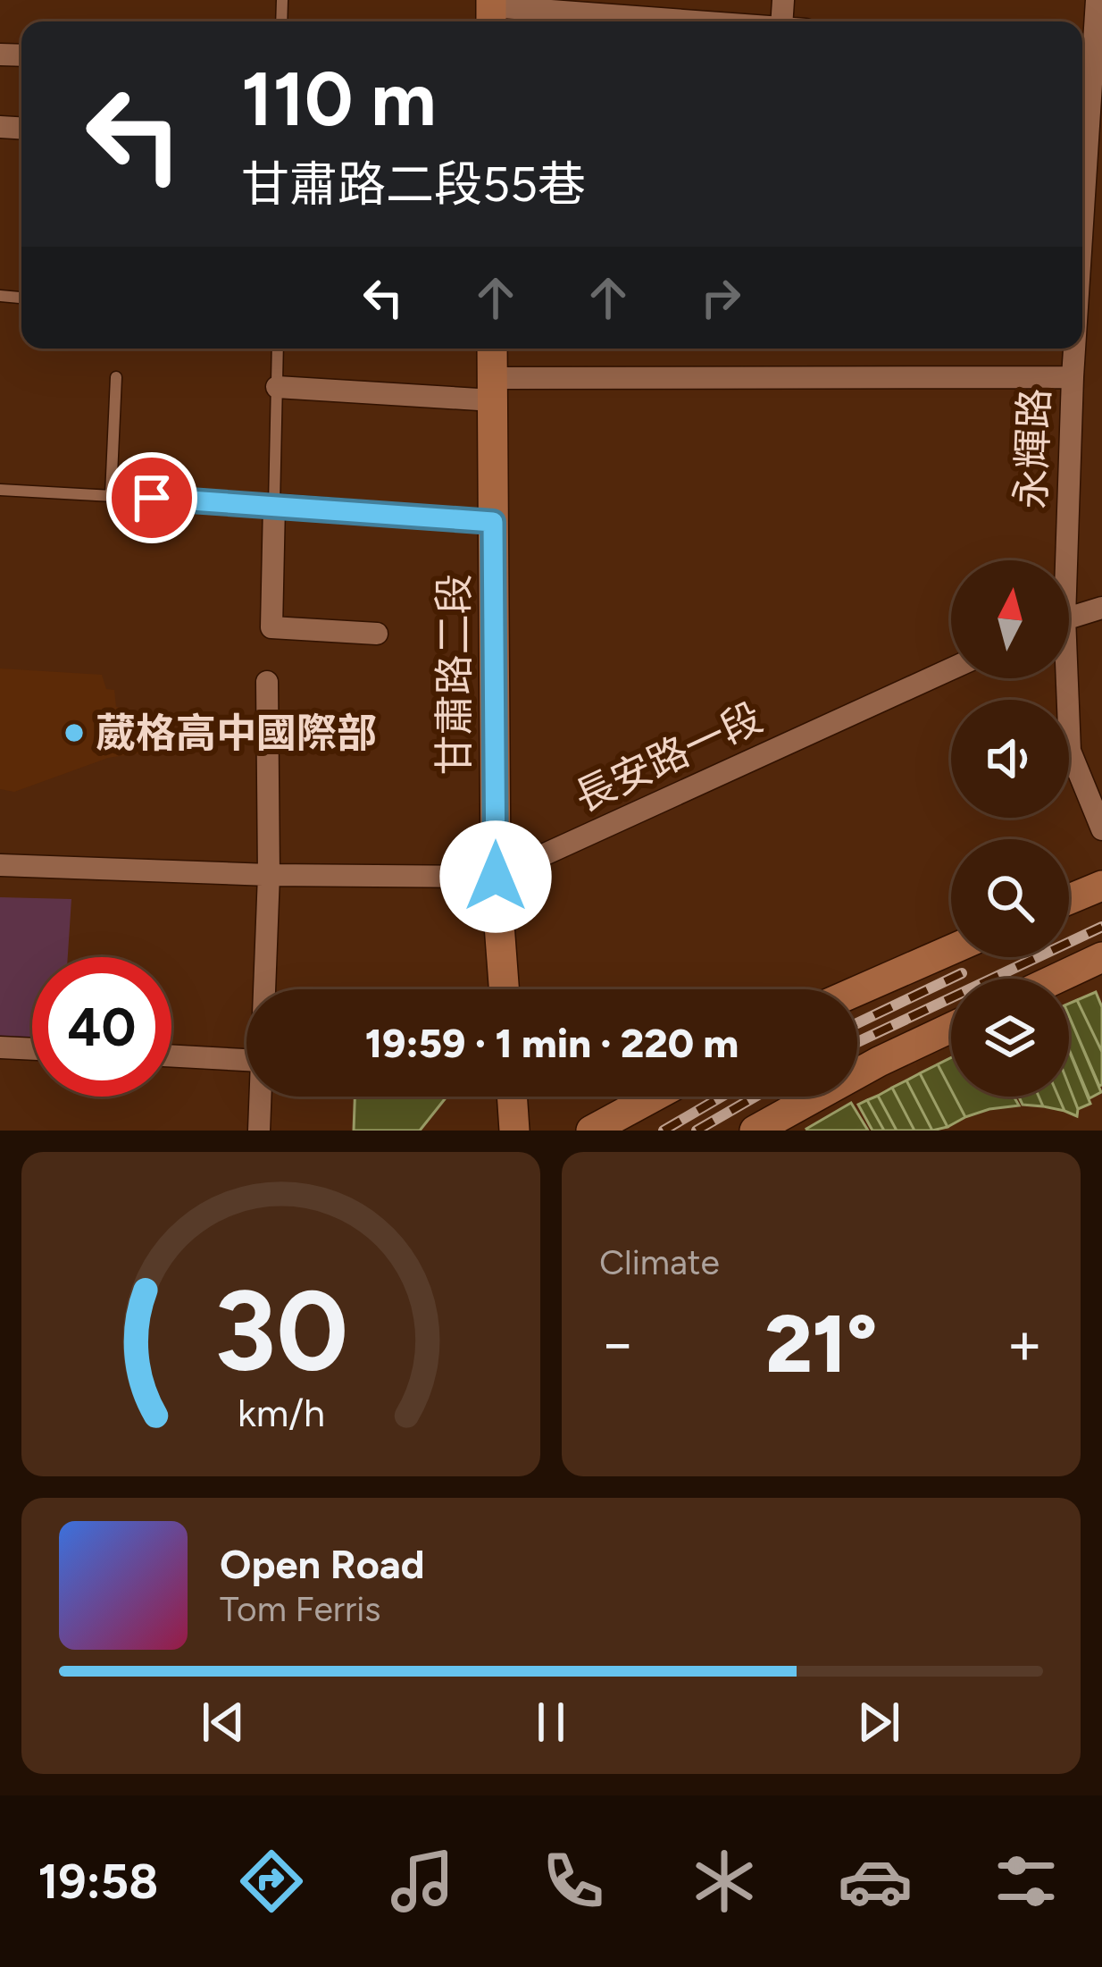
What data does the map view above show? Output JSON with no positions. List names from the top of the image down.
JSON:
{
  "streets": {
    "street": ["永輝路", "甘肅路二段", "長安路一段"]
  },
  "crossings": [
    ["甘肅路二段", "長安路一段"]
  ],
  "places": ["葳格高中國際部"],
  "north": "top",
  "page": {
    "turn": ["110 m", "甘肅路二段55巷"],
    "limit": "40",
    "trip": "19:59 · 1 min · 220 m",
    "tile": "Climate",
    "heat": ["−", "21°", "+"],
    "song": ["Open Road", "Tom Ferris"],
    "tabs": "19:58",
    "gauge": ["30", "km/h"]
  }
}
